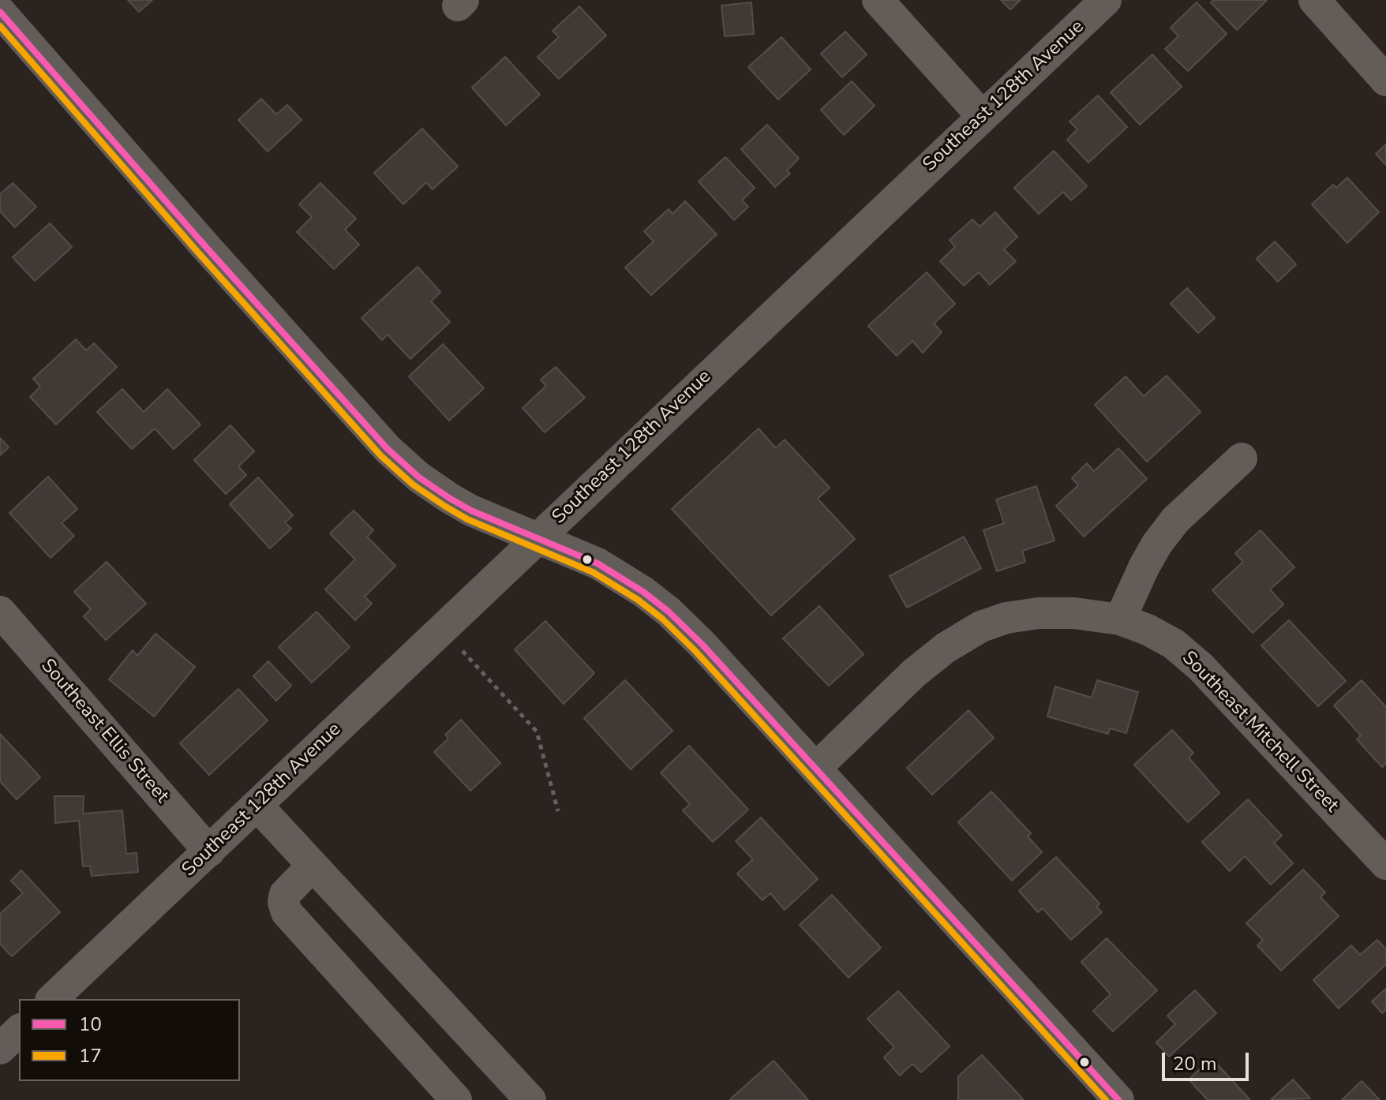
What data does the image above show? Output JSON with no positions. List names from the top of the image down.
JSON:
{
  "streets": {
    "street": ["Southeast 128th Avenue", "Southeast Ellis Street", "Southeast Mitchell Street"]
  },
  "crossings": [
    ["Southeast 128th Avenue", "Southeast Ellis Street"]
  ],
  "lines": ["transit line 10", "transit line 17"],
  "legend": ["10", "17"],
  "scale_bar": "20 m"
}
